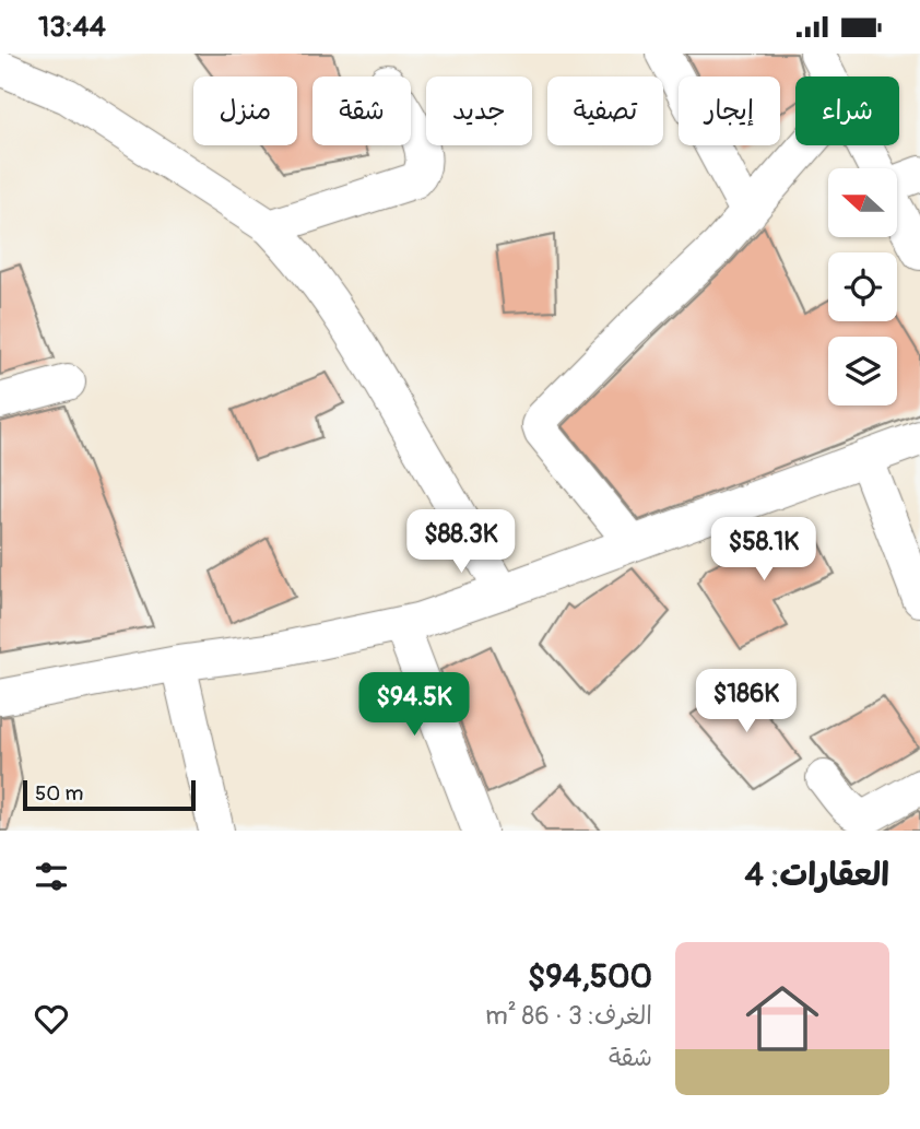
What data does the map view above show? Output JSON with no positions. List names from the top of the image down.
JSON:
{
  "scale_bar": "50 m",
  "north": "left",
  "page": {
    "status": "13:44",
    "chip": [
      "شراء",
      "إيجار",
      "تصفية",
      "جديد",
      "شقة",
      "منزل"
    ],
    "price": [
      "$88.3K",
      "$58.1K",
      "$186K",
      "$94.5K"
    ],
    "scale": "50 m",
    "heading": "العقارات: 4",
    "list": [
      {
        "name": "$94,500",
        "note": "الغرف: 3 · 86 m² · شقة"
      }
    ]
  }
}
